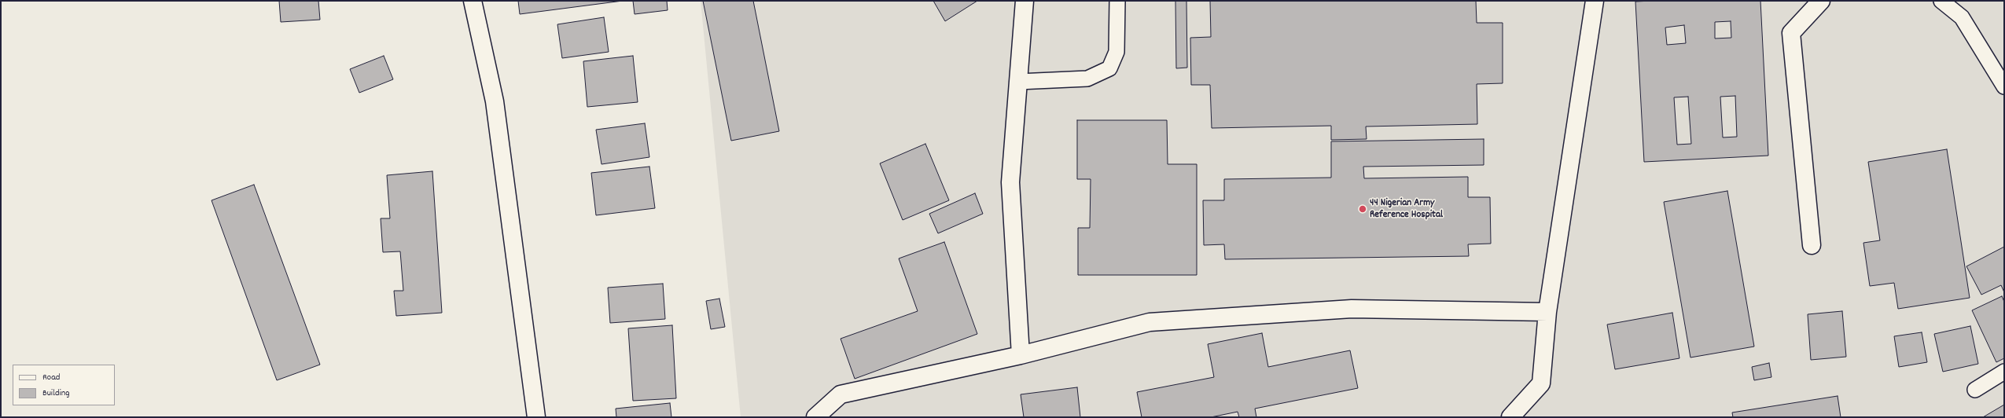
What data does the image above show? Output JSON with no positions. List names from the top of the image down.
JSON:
{
  "places": ["44 Nigerian Army Reference Hospital"],
  "legend": ["Road", "Building"]
}
